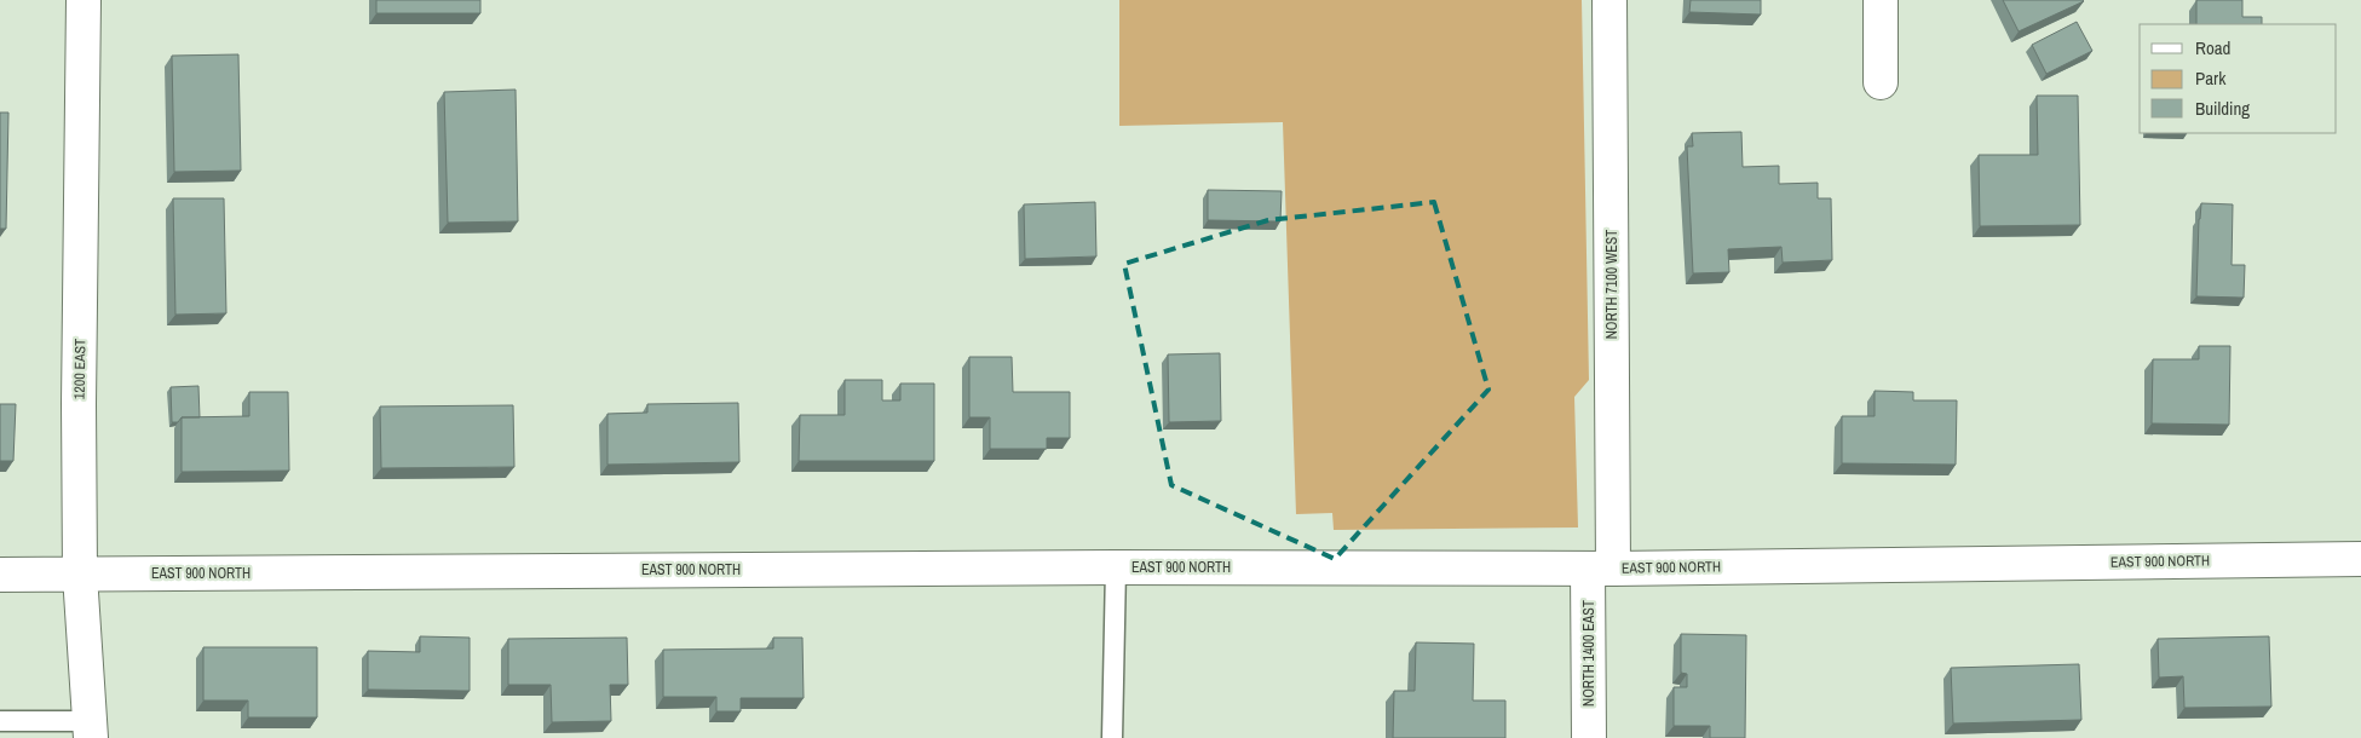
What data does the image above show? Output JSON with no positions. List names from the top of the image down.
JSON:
{
  "streets": {
    "street": [
      "NORTH 7100 WEST",
      "1200 EAST",
      "EAST 900 NORTH",
      "NORTH 1400 EAST"
    ]
  },
  "crossings": [
    ["NORTH 7100 WEST", "EAST 900 NORTH"],
    ["NORTH 7100 WEST", "NORTH 1400 EAST"],
    ["1200 EAST", "EAST 900 NORTH"],
    ["EAST 900 NORTH", "NORTH 1400 EAST"]
  ],
  "legend": ["Road", "Park", "Building"]
}
